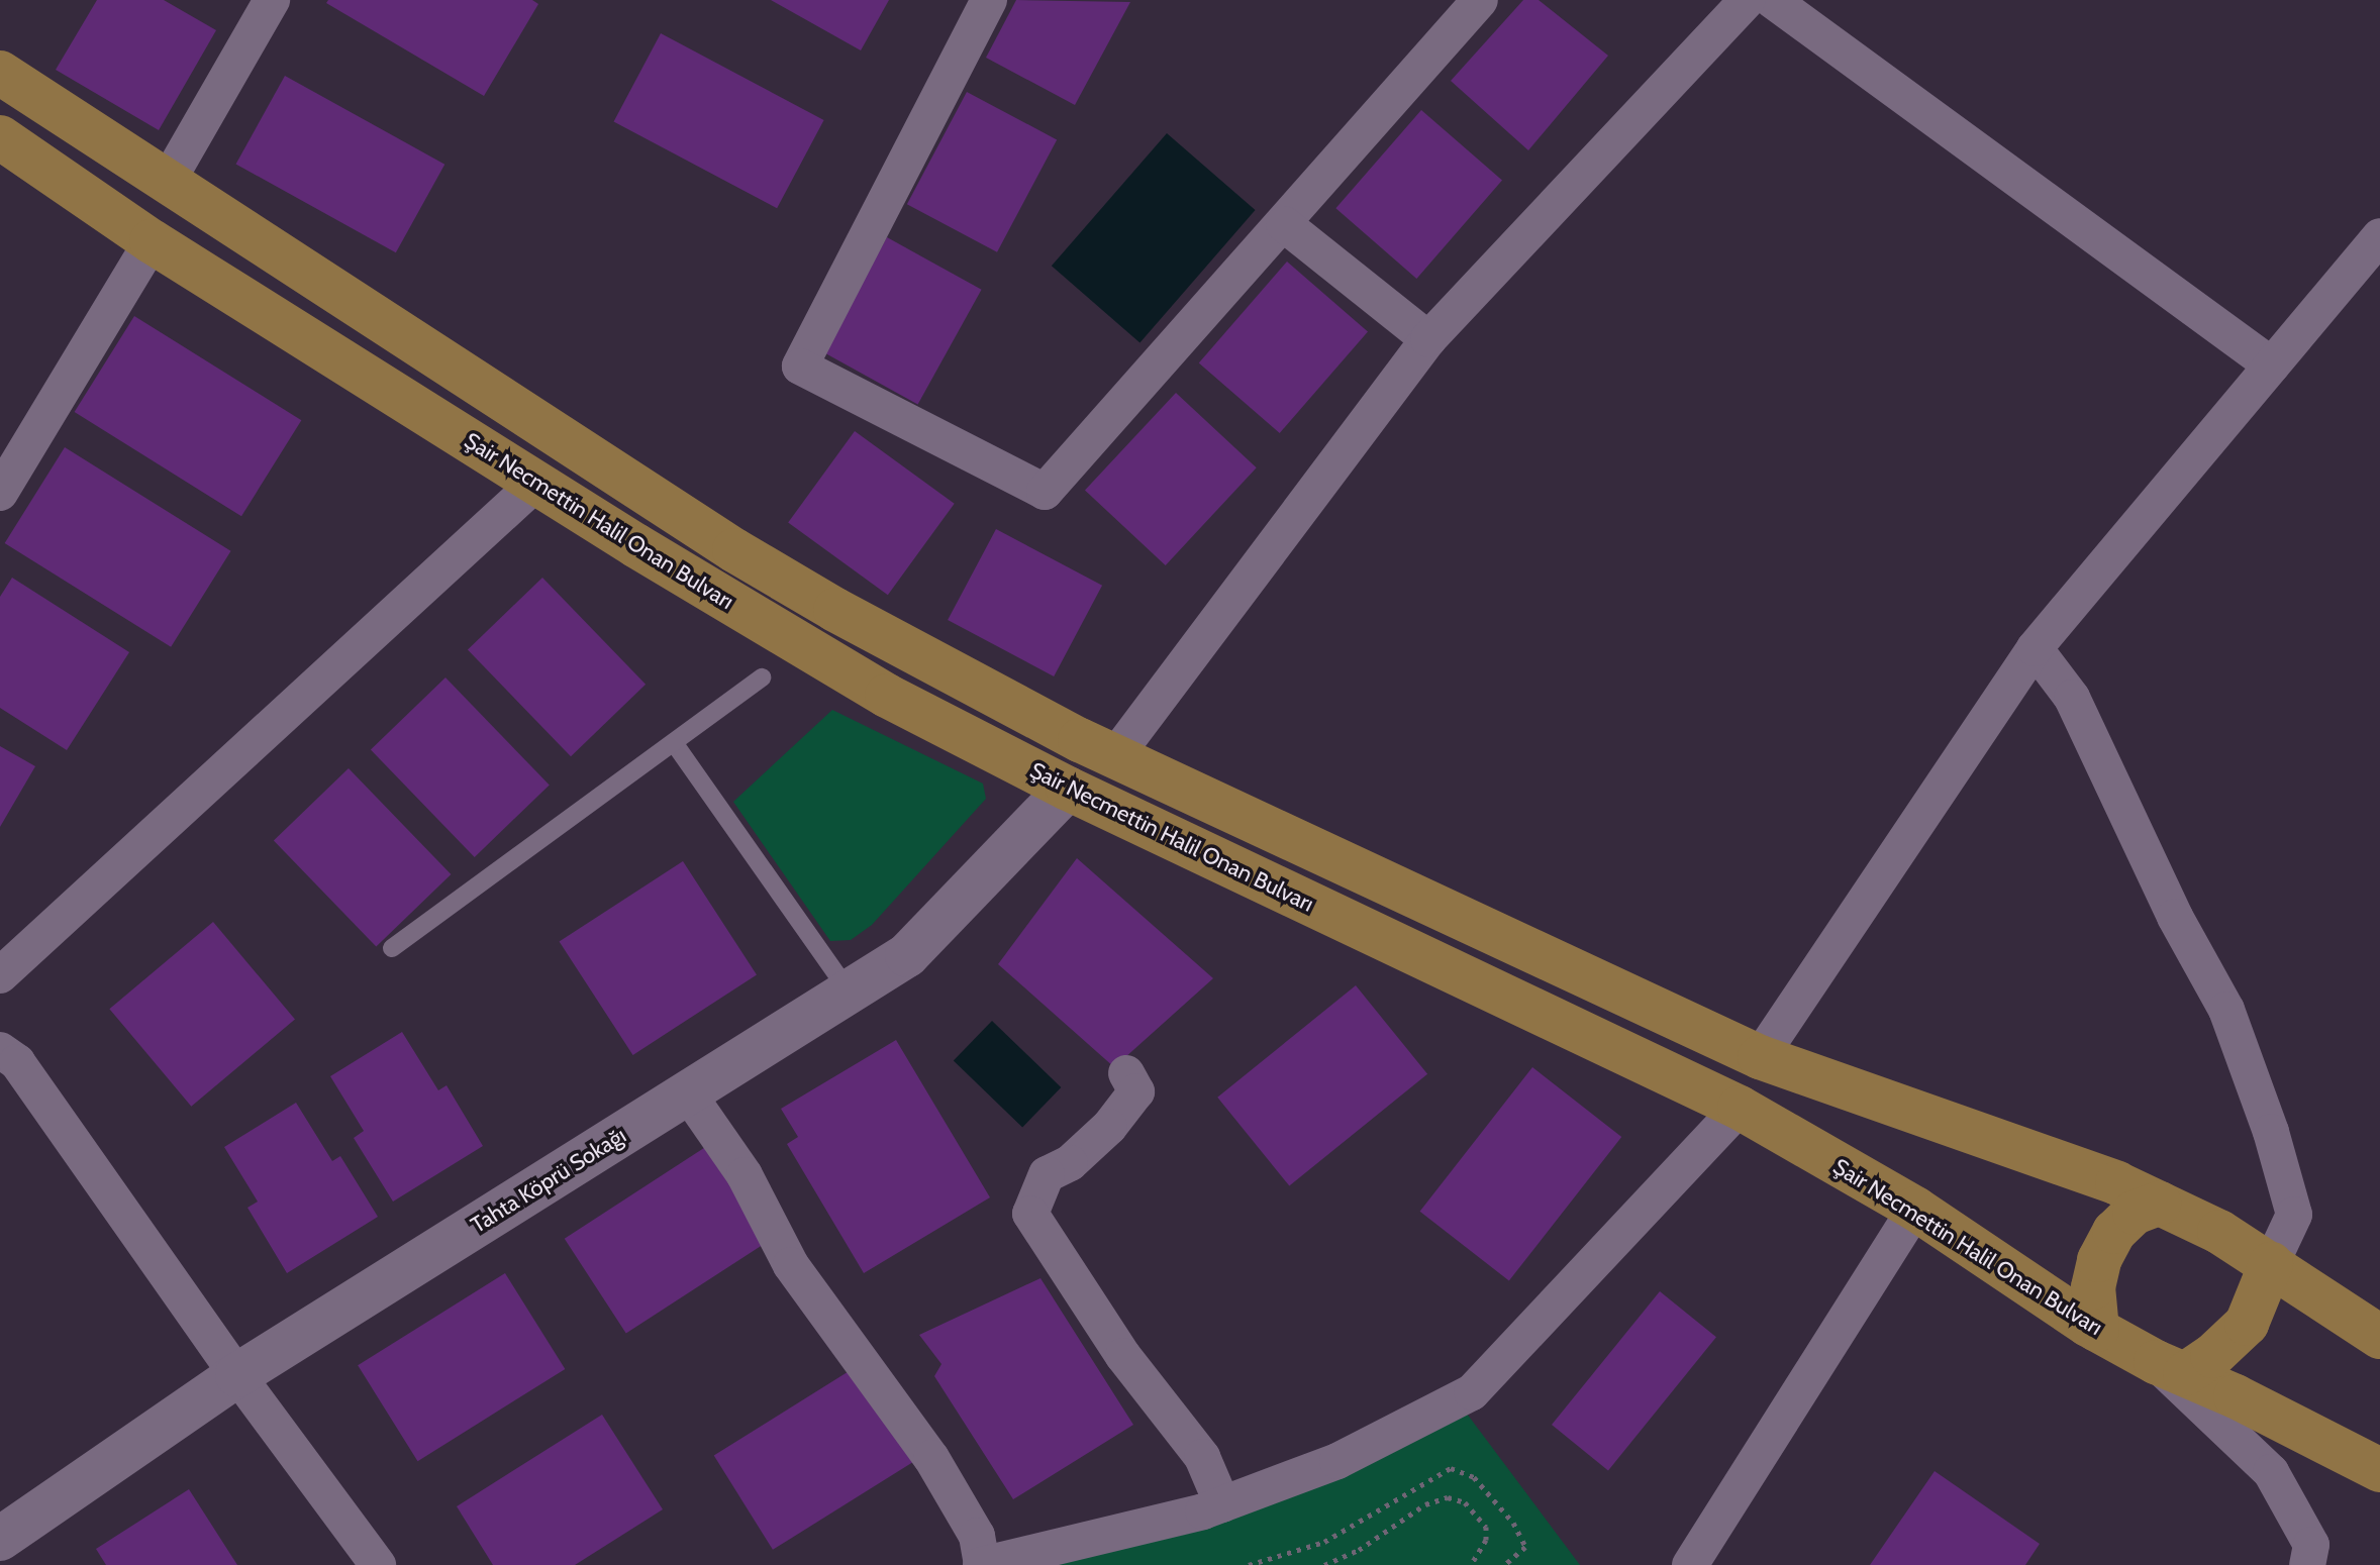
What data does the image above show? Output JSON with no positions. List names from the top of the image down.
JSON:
{
  "streets": {
    "main road": ["Şair Necmettin Halil Onan Bulvarı"],
    "street": ["Tahta Köprü Sokağı"]
  },
  "crossings": [
    ["Şair Necmettin Halil Onan Bulvarı", "Tahta Köprü Sokağı"]
  ]
}
